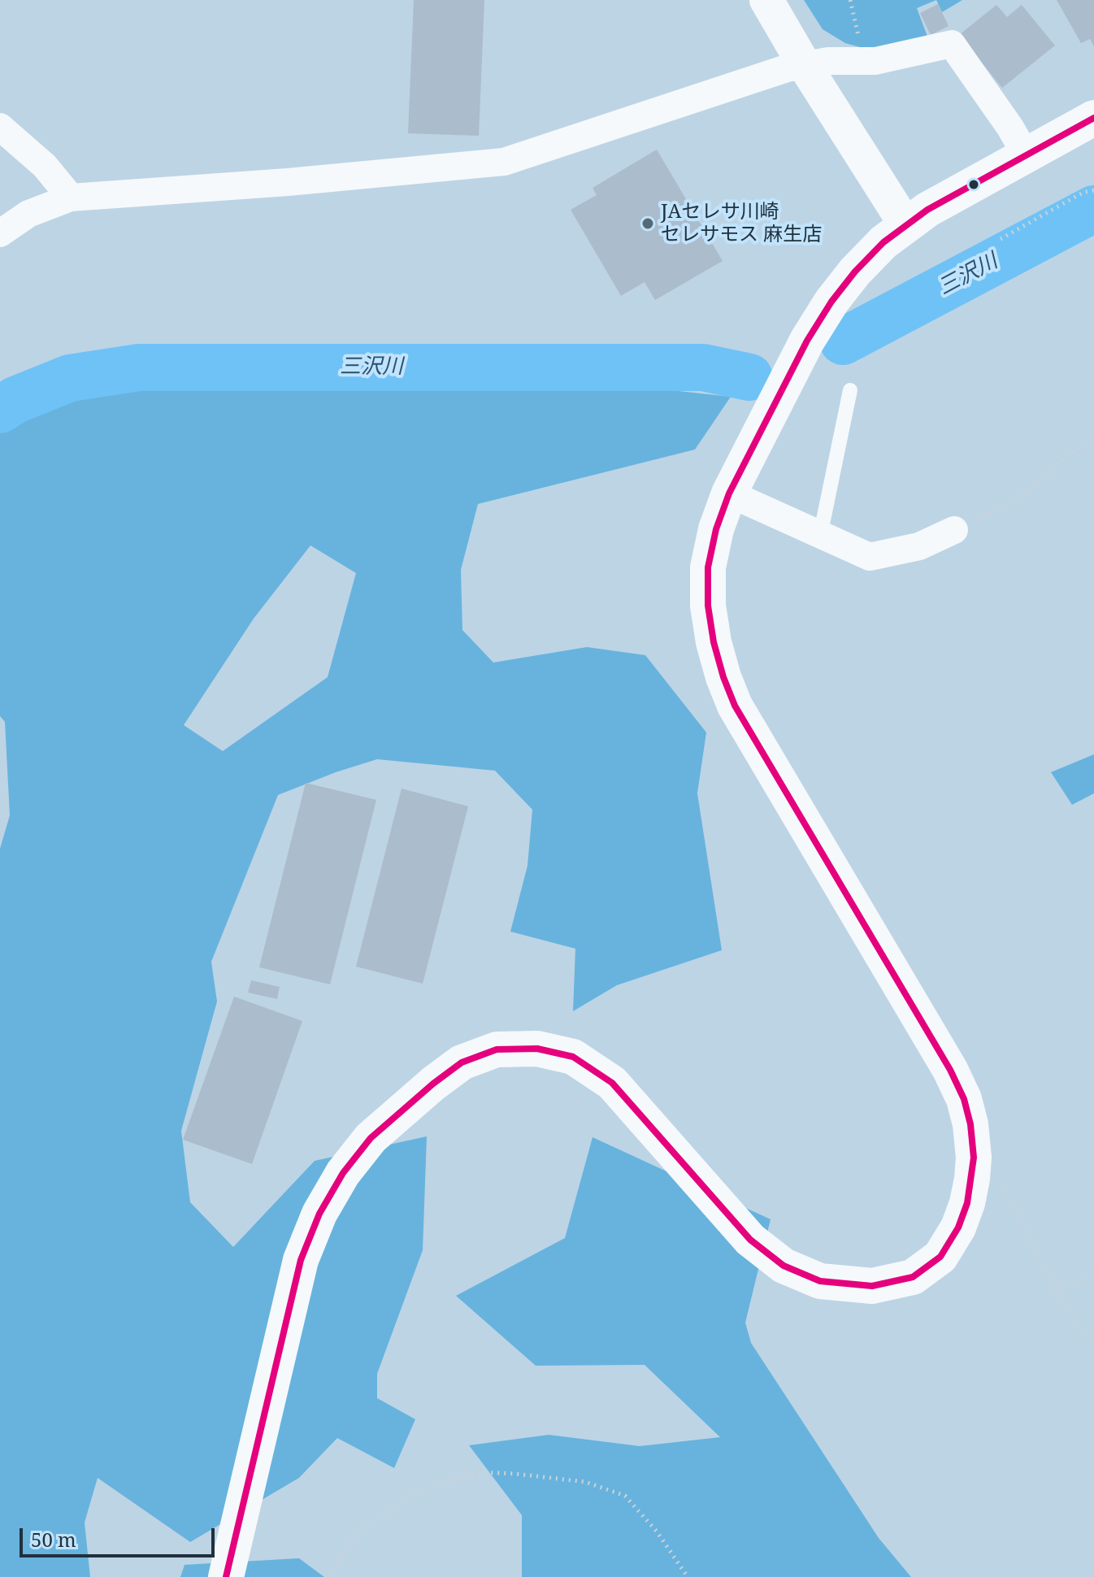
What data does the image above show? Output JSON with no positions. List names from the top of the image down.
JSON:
{
  "water": ["三沢川"],
  "places": ["JAセレサ川崎 セレサモス 麻生店"],
  "scale_bar": "50 m"
}
